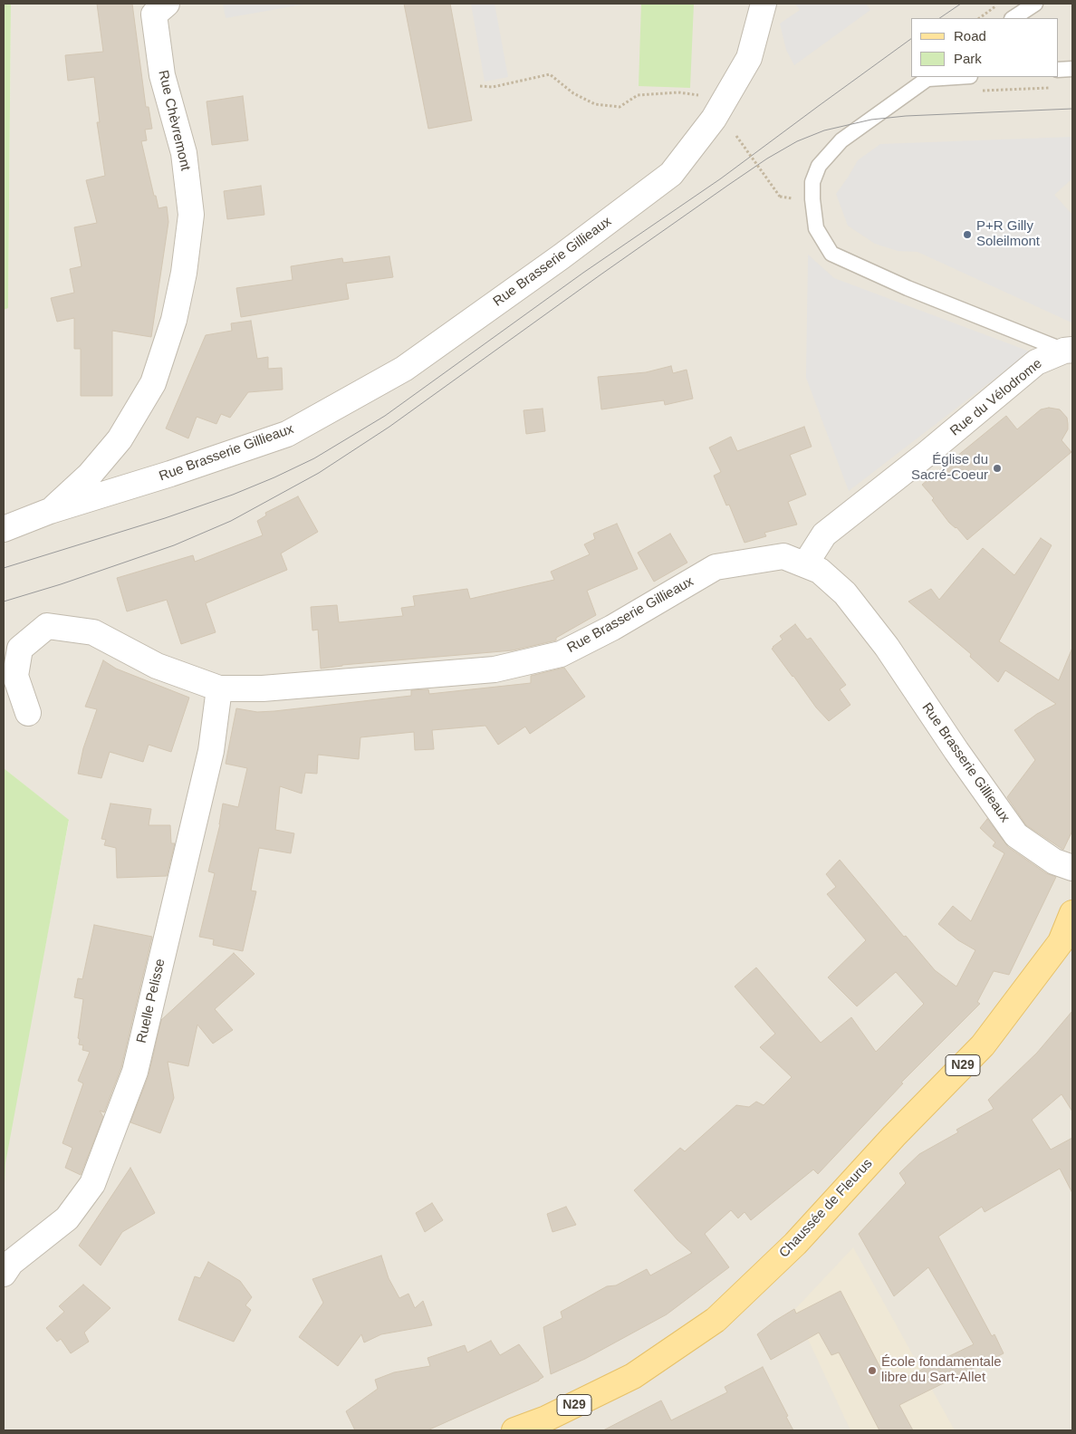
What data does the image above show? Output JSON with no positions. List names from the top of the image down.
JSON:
{
  "streets": {
    "main road": ["N29", "Chaussée de Fleurus"],
    "street": [
      "Rue Chèvremont",
      "Rue Brasserie Gillieaux",
      "Rue du Vélodrome",
      "Ruelle Pelisse"
    ]
  },
  "crossings": [
    ["Rue Chèvremont", "Rue Brasserie Gillieaux"],
    ["Rue Brasserie Gillieaux", "Rue du Vélodrome"],
    ["Rue Brasserie Gillieaux", "Ruelle Pelisse"]
  ],
  "places": ["P+R Gilly Soleilmont", "Église du Sacré-Coeur", "École fondamentale libre du Sart-Allet"],
  "legend": ["Road", "Park"]
}
